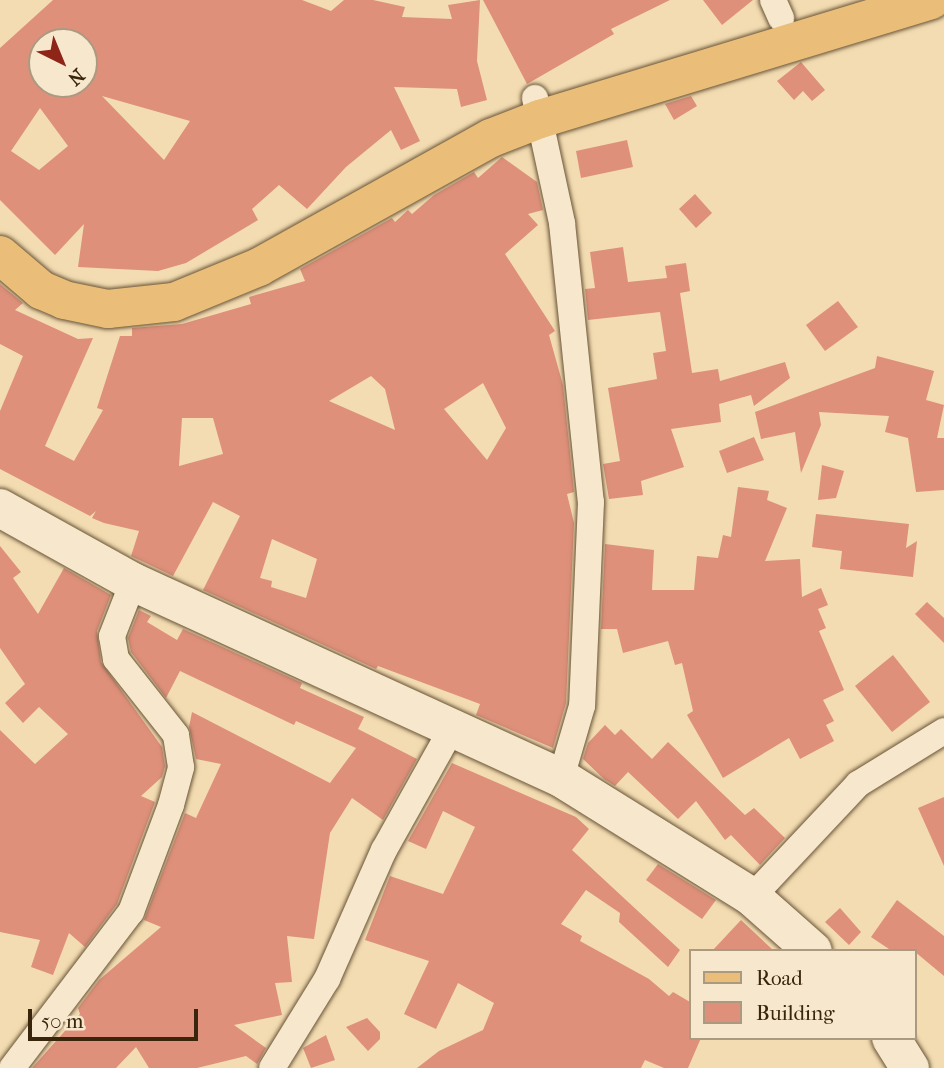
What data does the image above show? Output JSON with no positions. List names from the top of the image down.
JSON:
{
  "legend": ["Road", "Building"],
  "scale_bar": "50 m",
  "north": "bottom right"
}
